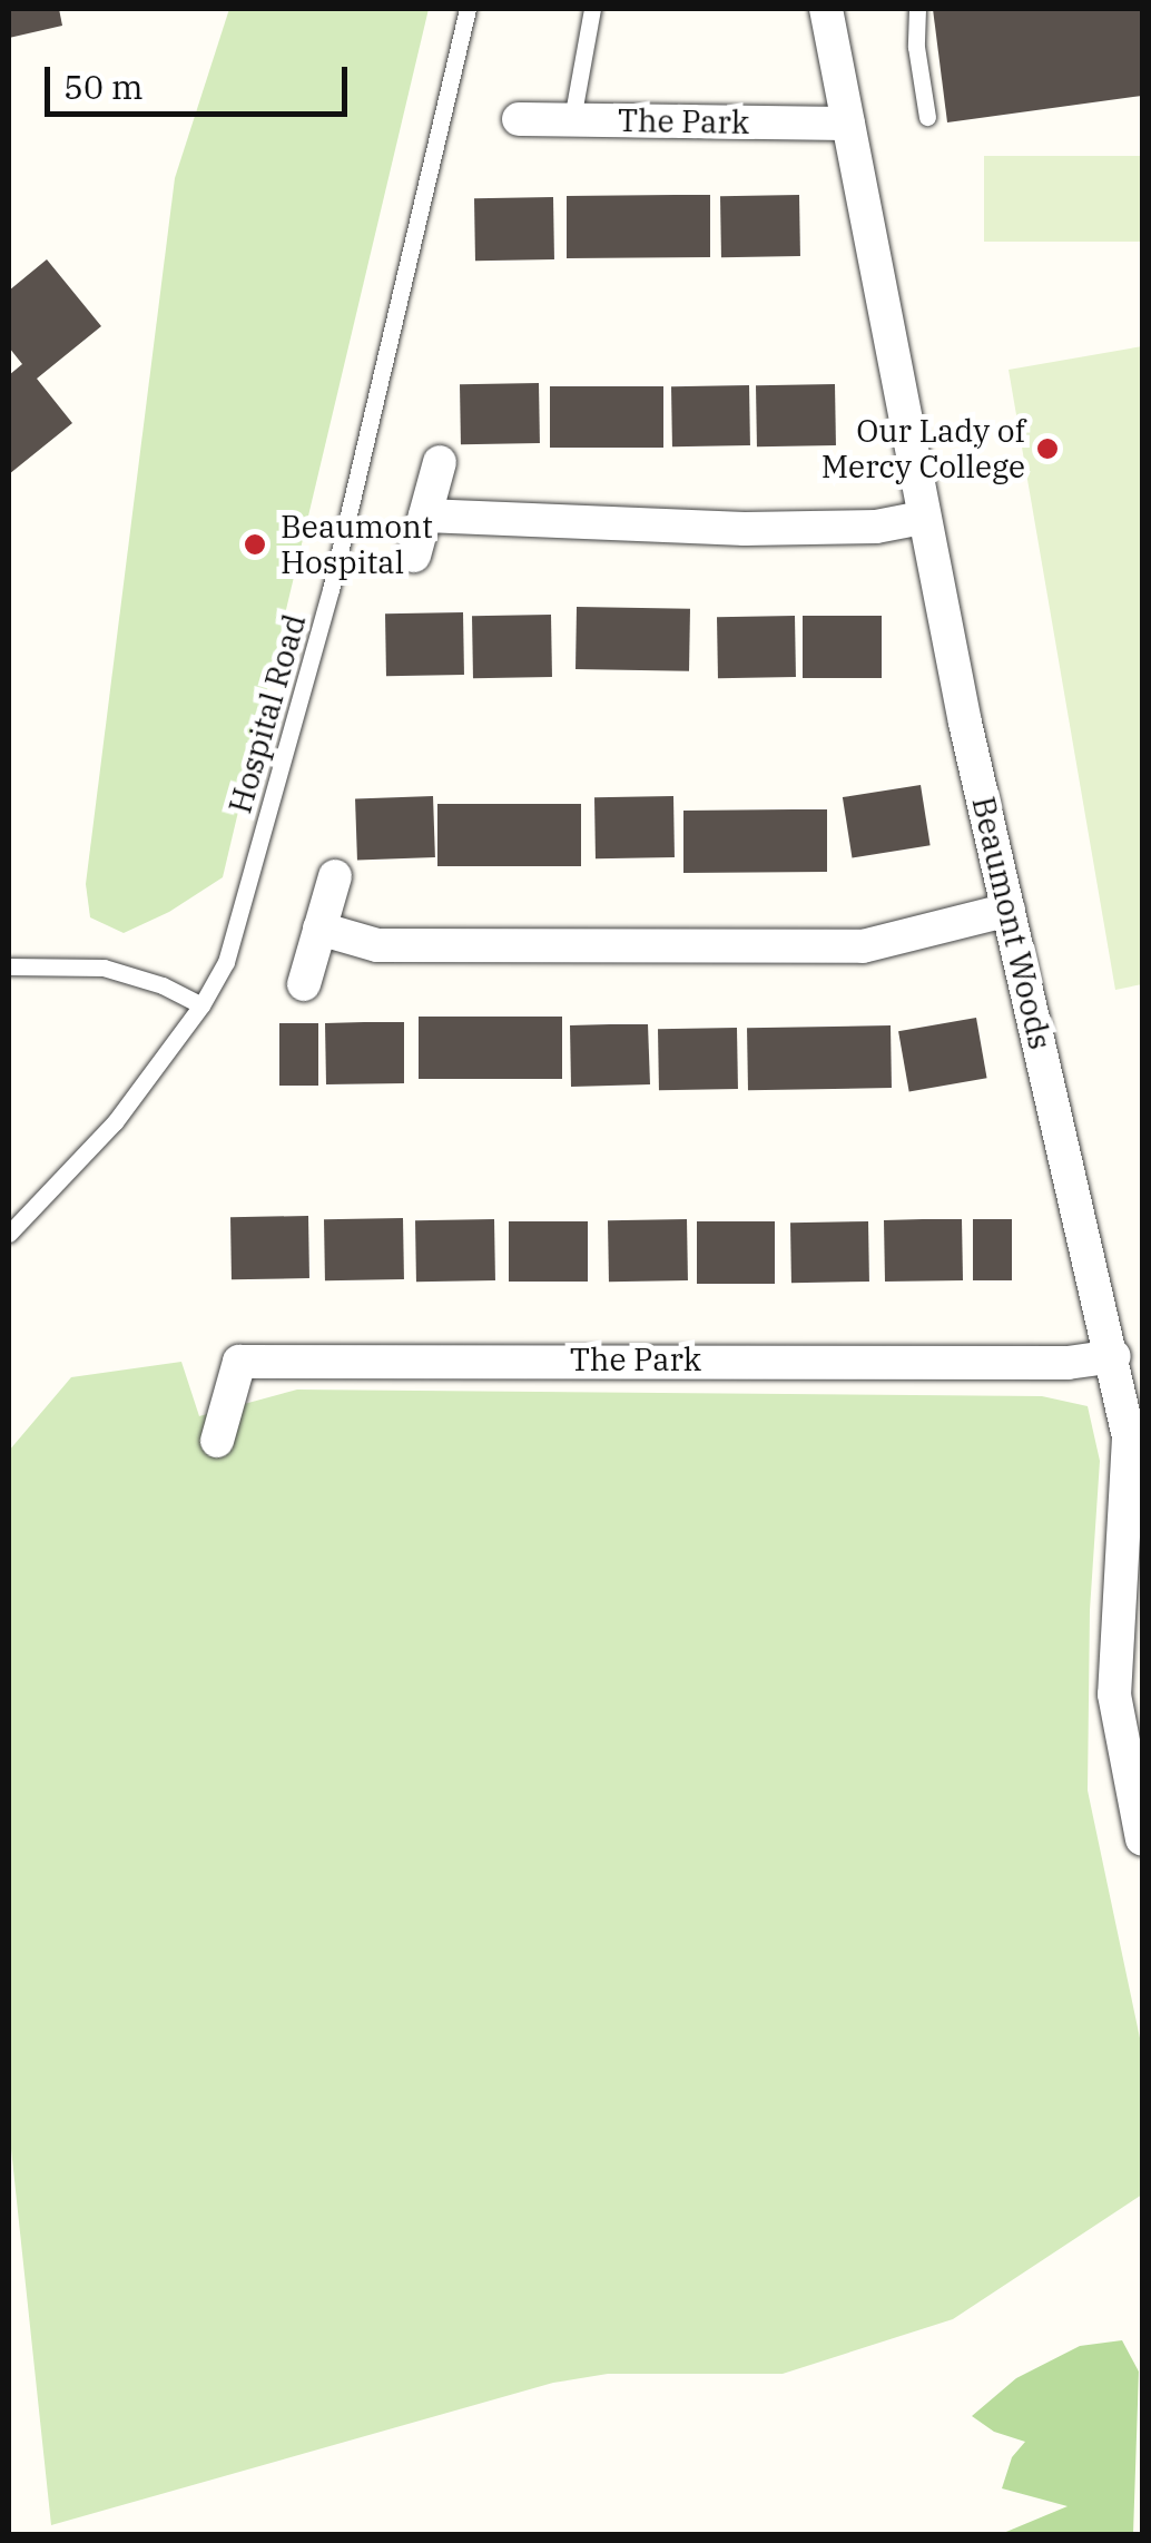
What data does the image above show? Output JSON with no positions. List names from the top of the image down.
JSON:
{
  "streets": {
    "street": ["The Park", "Beaumont Woods"],
    "lane": ["Hospital Road"]
  },
  "crossings": [
    ["The Park", "Beaumont Woods"]
  ],
  "places": ["Our Lady of Mercy College", "Beaumont Hospital"],
  "scale_bar": "50 m"
}
